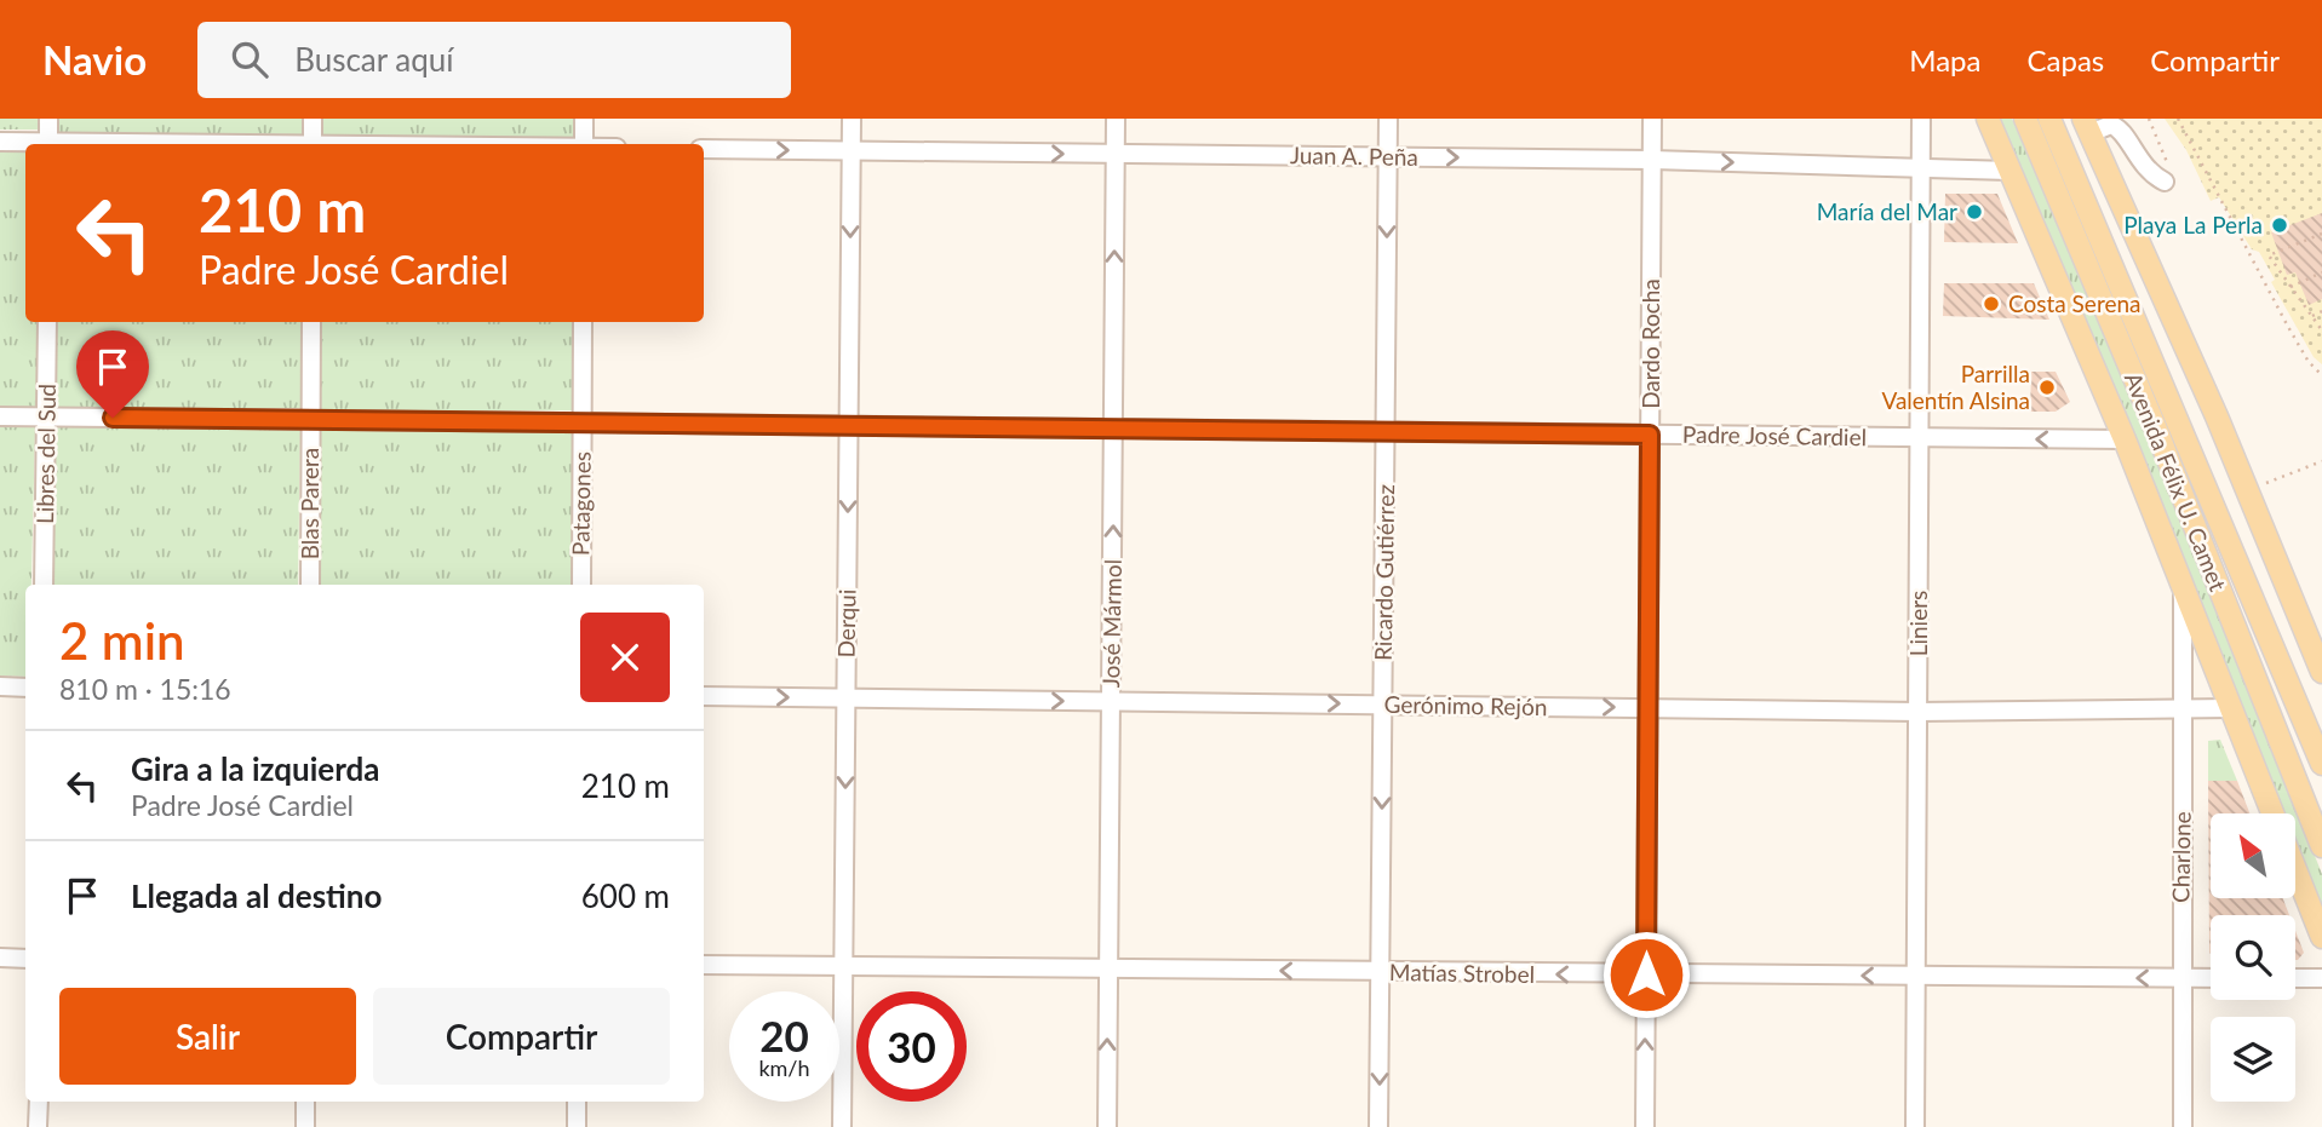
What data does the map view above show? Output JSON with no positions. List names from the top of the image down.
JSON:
{
  "streets": {
    "main road": ["Avenida Félix U. Camet"],
    "street": [
      "Juan A. Peña",
      "Dardo Rocha",
      "Padre José Cardiel",
      "Libres del Sud",
      "Blas Parera",
      "Patagones",
      "Ricardo Gutiérrez",
      "Derqui",
      "José Mármol",
      "Liniers",
      "Gerónimo Rejón",
      "Charlone",
      "Matías Strobel"
    ]
  },
  "crossings": [
    ["Juan A. Peña", "Dardo Rocha"],
    ["Juan A. Peña", "Avenida Félix U. Camet"],
    ["Juan A. Peña", "Ricardo Gutiérrez"],
    ["Juan A. Peña", "Derqui"],
    ["Juan A. Peña", "José Mármol"],
    ["Juan A. Peña", "Liniers"],
    ["Dardo Rocha", "Padre José Cardiel"],
    ["Dardo Rocha", "Gerónimo Rejón"],
    ["Dardo Rocha", "Matías Strobel"],
    ["Padre José Cardiel", "Libres del Sud"],
    ["Padre José Cardiel", "Avenida Félix U. Camet"],
    ["Padre José Cardiel", "Blas Parera"],
    ["Padre José Cardiel", "Patagones"],
    ["Padre José Cardiel", "Ricardo Gutiérrez"],
    ["Padre José Cardiel", "Derqui"],
    ["Padre José Cardiel", "José Mármol"],
    ["Padre José Cardiel", "Liniers"],
    ["Avenida Félix U. Camet", "Gerónimo Rejón"],
    ["Avenida Félix U. Camet", "Charlone"],
    ["Ricardo Gutiérrez", "Gerónimo Rejón"],
    ["Ricardo Gutiérrez", "Matías Strobel"],
    ["Derqui", "Gerónimo Rejón"],
    ["Derqui", "Matías Strobel"],
    ["José Mármol", "Gerónimo Rejón"],
    ["José Mármol", "Matías Strobel"],
    ["Liniers", "Gerónimo Rejón"],
    ["Liniers", "Matías Strobel"],
    ["Gerónimo Rejón", "Charlone"],
    ["Charlone", "Matías Strobel"]
  ],
  "one_way": [
    "Juan A. Peña",
    "Ricardo Gutiérrez",
    "Derqui",
    "José Mármol",
    "Gerónimo Rejón",
    "Matías Strobel"
  ],
  "places": [
    "María del Mar",
    "Playa La Perla",
    "Costa Serena",
    "Parrilla Valentín Alsina"
  ],
  "north": "top left",
  "page": {
    "header": "Navio",
    "search": "Buscar aquí",
    "nav": ["Mapa", "Capas", "Compartir"],
    "turn": ["210 m", "Padre José Cardiel"],
    "heading": ["2 min", "810 m · 15:16"],
    "list": [
      {
        "name": "Gira a la izquierda",
        "note": "Padre José Cardiel",
        "value": "210 m"
      },
      {
        "name": "Llegada al destino",
        "value": "600 m"
      }
    ],
    "buttons": ["Salir", "Compartir"],
    "speed": "20 km/h",
    "limit": "30"
  }
}
